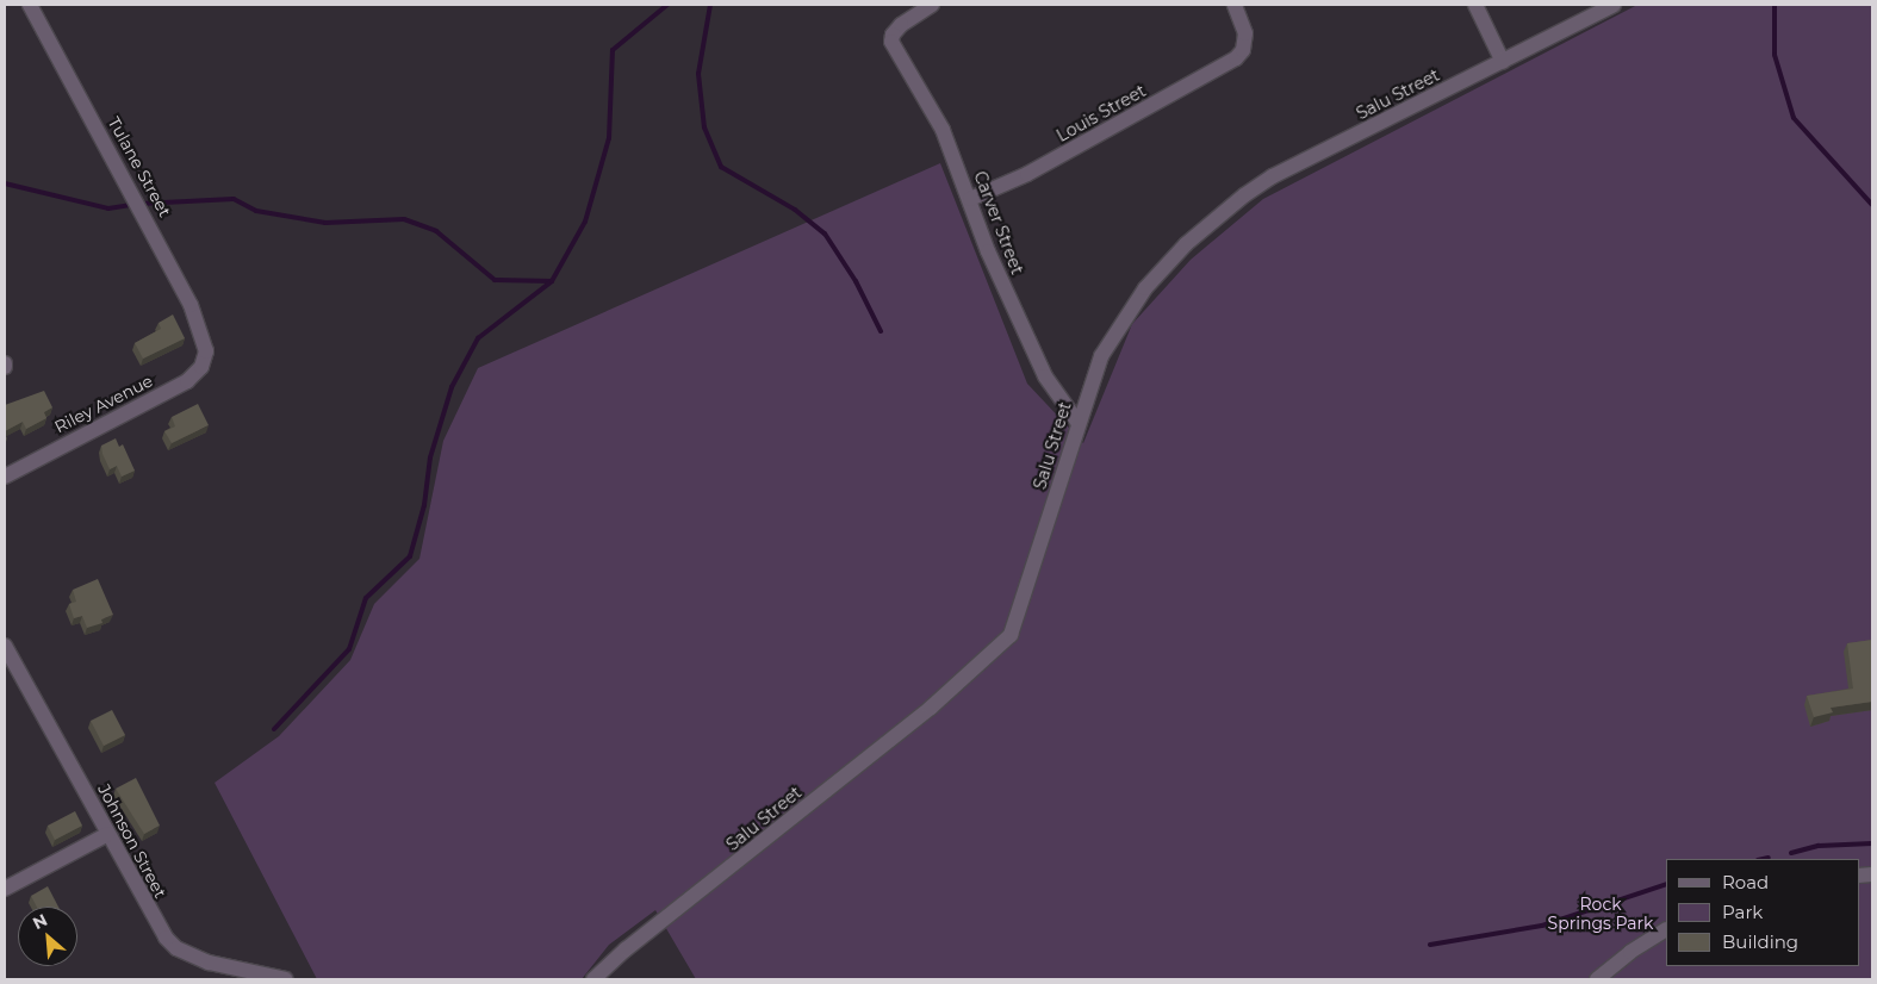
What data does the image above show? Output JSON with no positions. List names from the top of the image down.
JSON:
{
  "streets": {
    "street": [
      "Salu Street",
      "Louis Street",
      "Tulane Street",
      "Carver Street",
      "Riley Avenue",
      "Johnson Street"
    ]
  },
  "crossings": [
    ["Salu Street", "Carver Street"],
    ["Louis Street", "Carver Street"],
    ["Tulane Street", "Riley Avenue"]
  ],
  "parks": ["Rock Springs Park"],
  "legend": ["Road", "Park", "Building"],
  "north": "top left"
}
